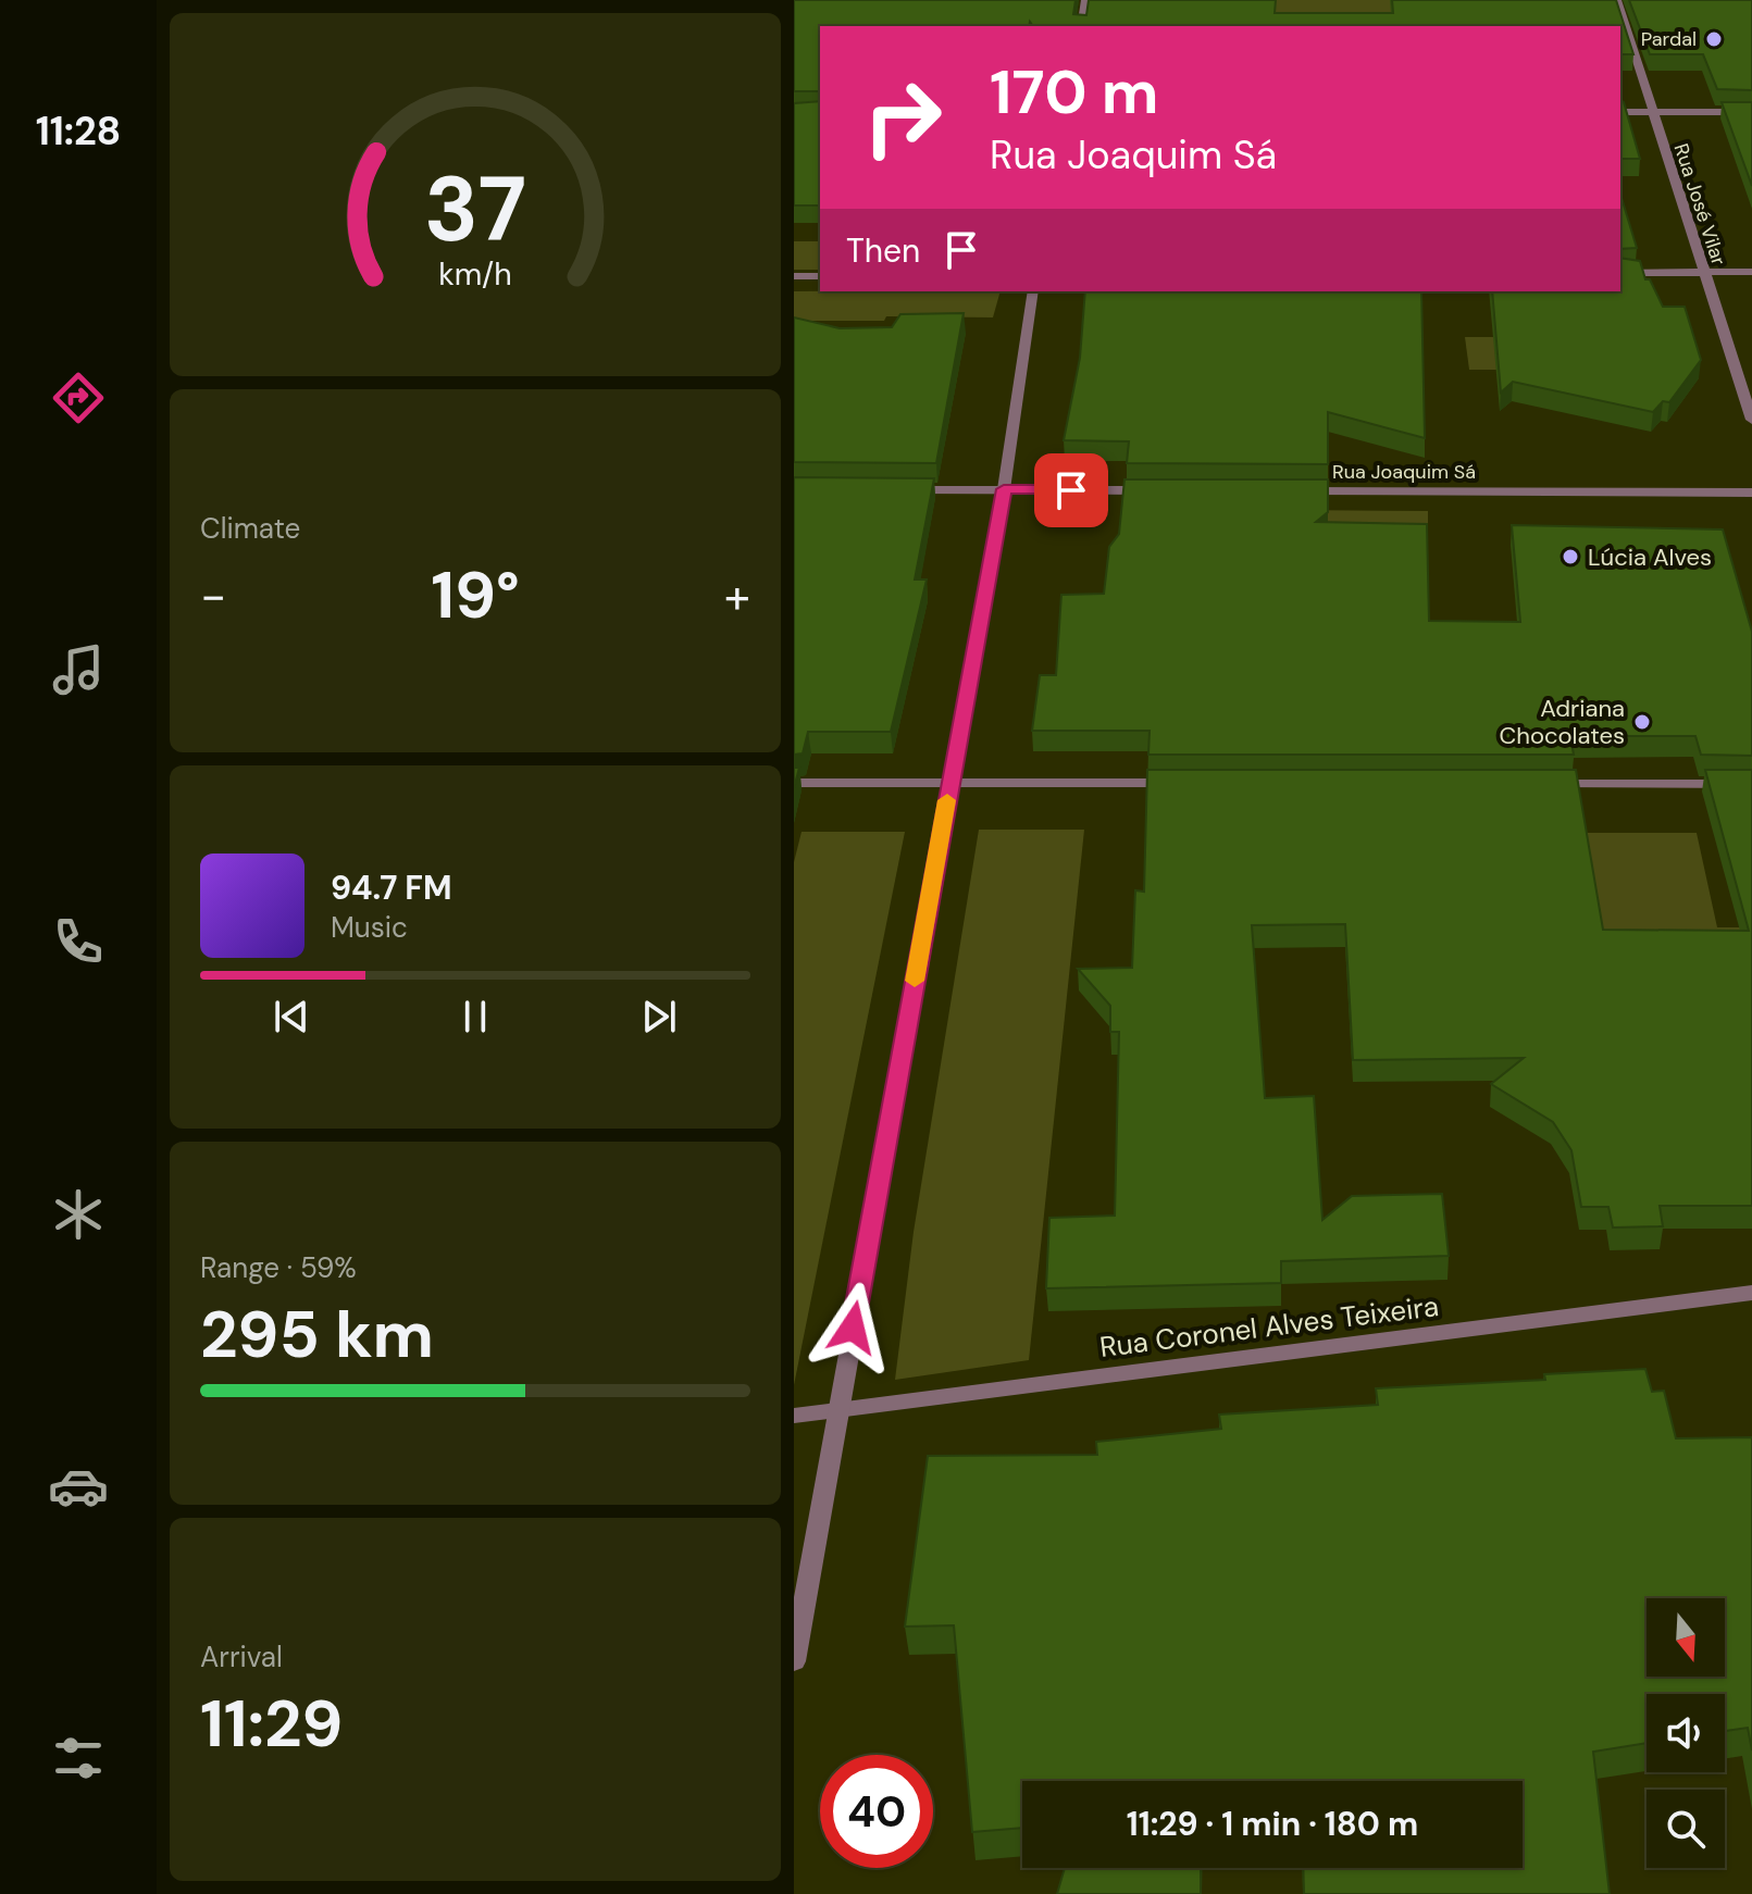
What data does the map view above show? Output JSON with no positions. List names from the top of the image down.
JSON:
{
  "streets": {
    "street": ["Rua José Vilar", "Rua Joaquim Sá", "Rua Coronel Alves Teixeira"]
  },
  "places": ["Pardal", "Lúcia Alves", "Adriana Chocolates"],
  "north": "bottom",
  "page": {
    "tabs": "11:28",
    "turn": ["170 m", "Rua Joaquim Sá"],
    "then": "Then",
    "tile": [
      "Climate",
      ["Range · 59%", "295 km"],
      ["Arrival", "11:29"]
    ],
    "heat": ["−", "19°", "+"],
    "song": ["94.7 FM", "Music"],
    "limit": "40",
    "trip": "11:29 · 1 min · 180 m",
    "gauge": ["37", "km/h"]
  }
}
